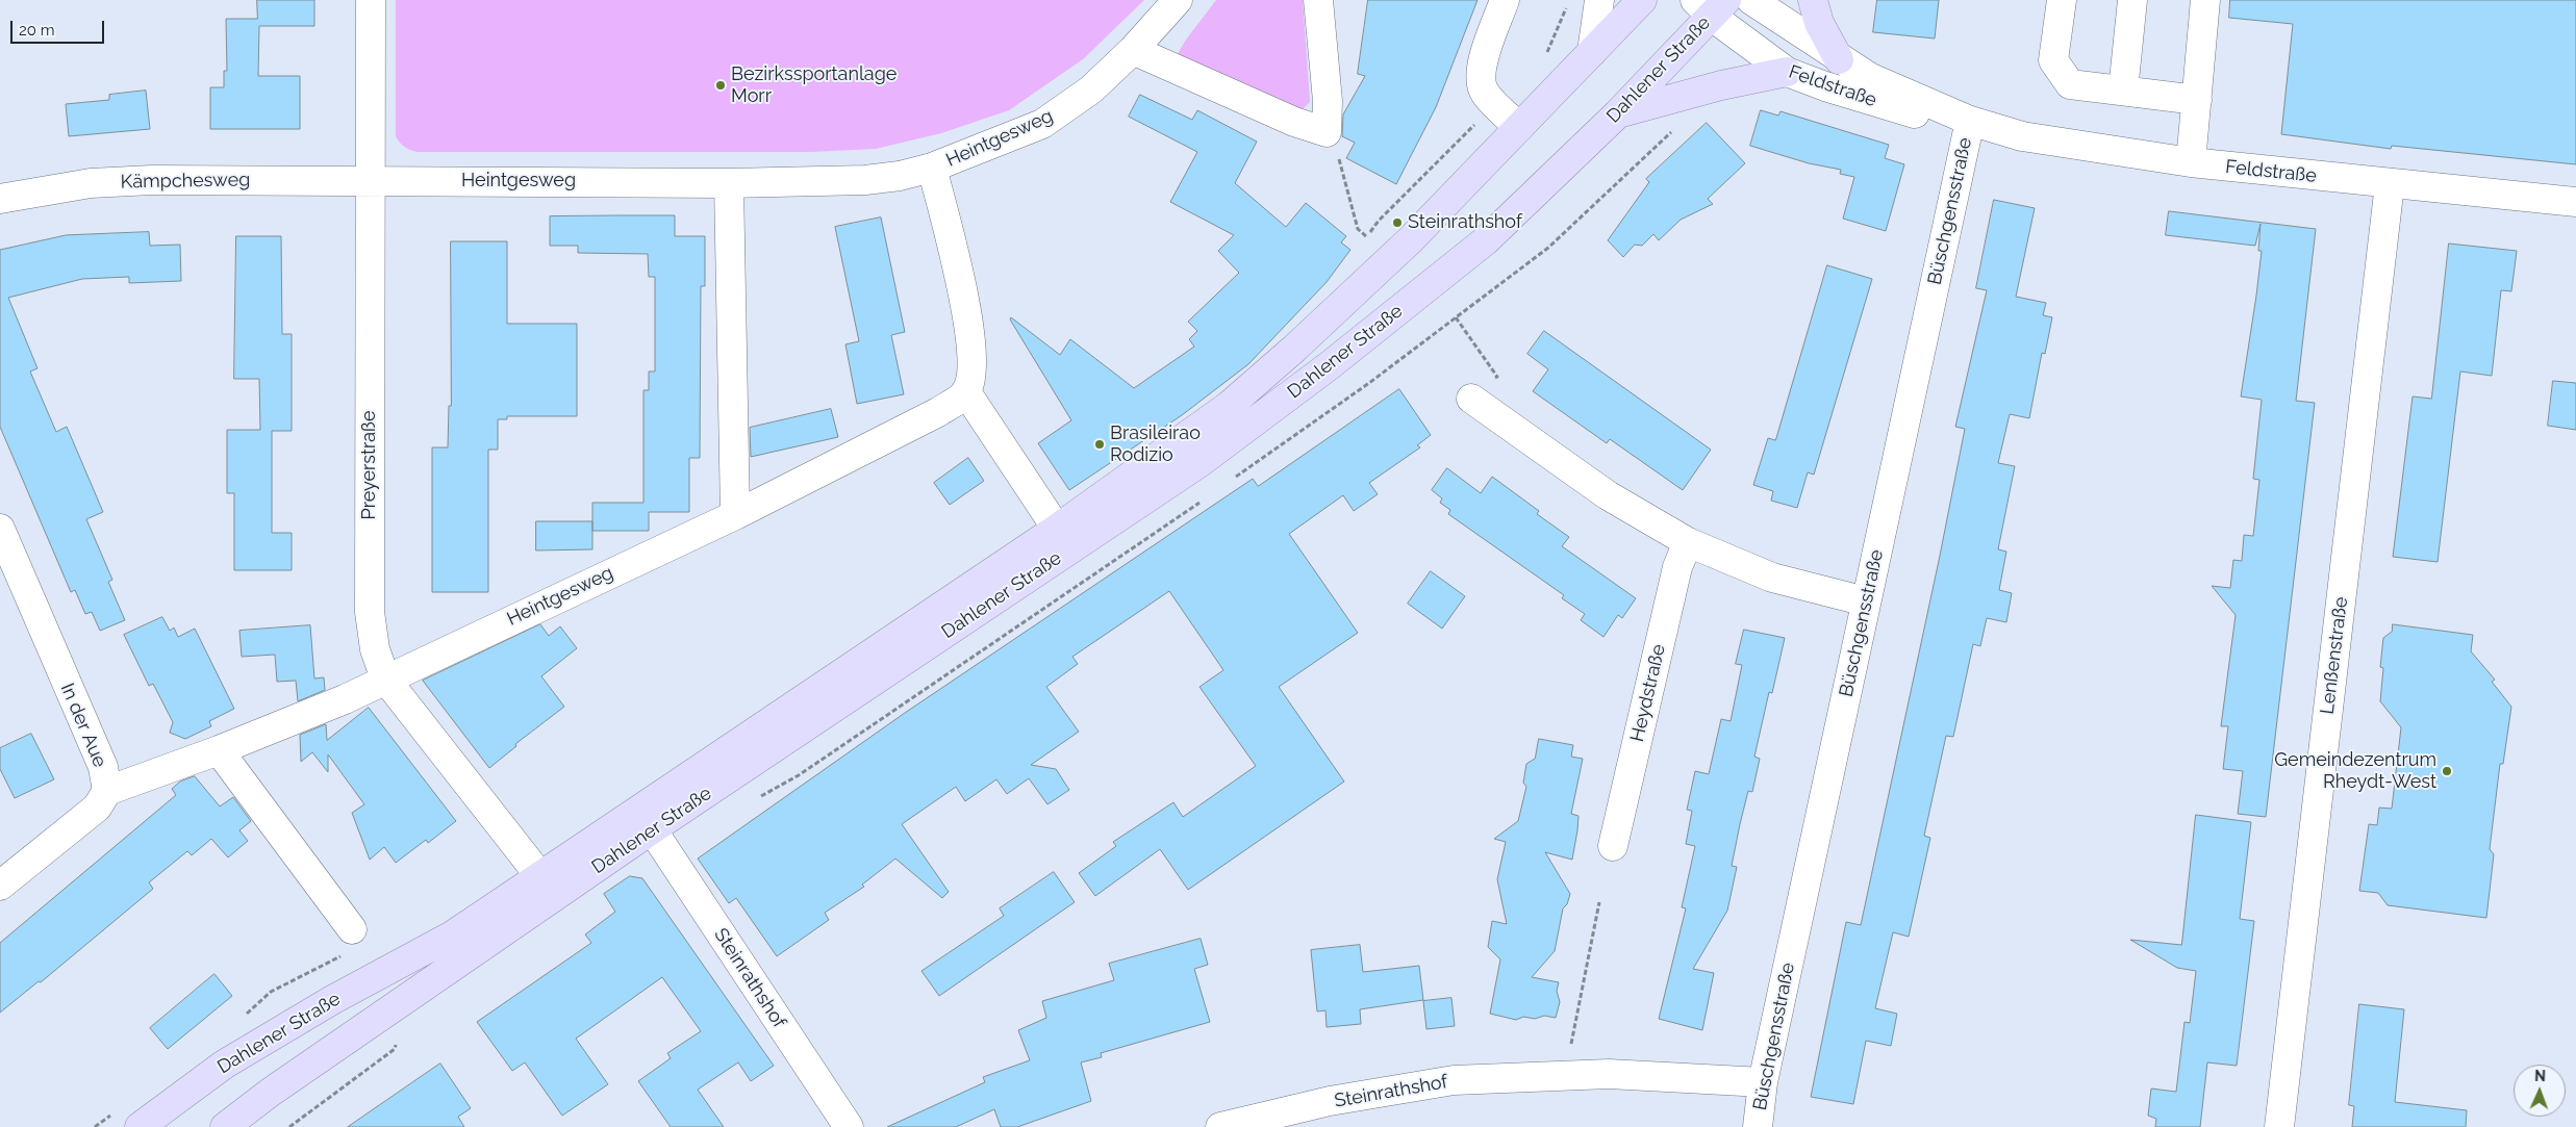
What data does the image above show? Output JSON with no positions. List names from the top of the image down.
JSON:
{
  "streets": {
    "main road": ["Dahlener Straße"],
    "street": [
      "Feldstraße",
      "Heintgesweg",
      "Kämpchesweg",
      "Büschgensstraße",
      "Preyerstraße",
      "Lenßenstraße",
      "Heydstraße",
      "In der Aue",
      "Steinrathshof"
    ]
  },
  "crossings": [
    ["Dahlener Straße", "Feldstraße"],
    ["Dahlener Straße", "Preyerstraße"],
    ["Dahlener Straße", "Steinrathshof"],
    ["Feldstraße", "Büschgensstraße"],
    ["Feldstraße", "Lenßenstraße"],
    ["Heintgesweg", "Kämpchesweg"],
    ["Heintgesweg", "Preyerstraße"],
    ["Heintgesweg", "In der Aue"],
    ["Kämpchesweg", "Preyerstraße"],
    ["Büschgensstraße", "Steinrathshof"]
  ],
  "places": [
    "Bezirkssportanlage Morr",
    "Steinrathshof",
    "Brasileirao Rodizio",
    "Gemeindezentrum Rheydt-West"
  ],
  "scale_bar": "20 m",
  "north": "top"
}
